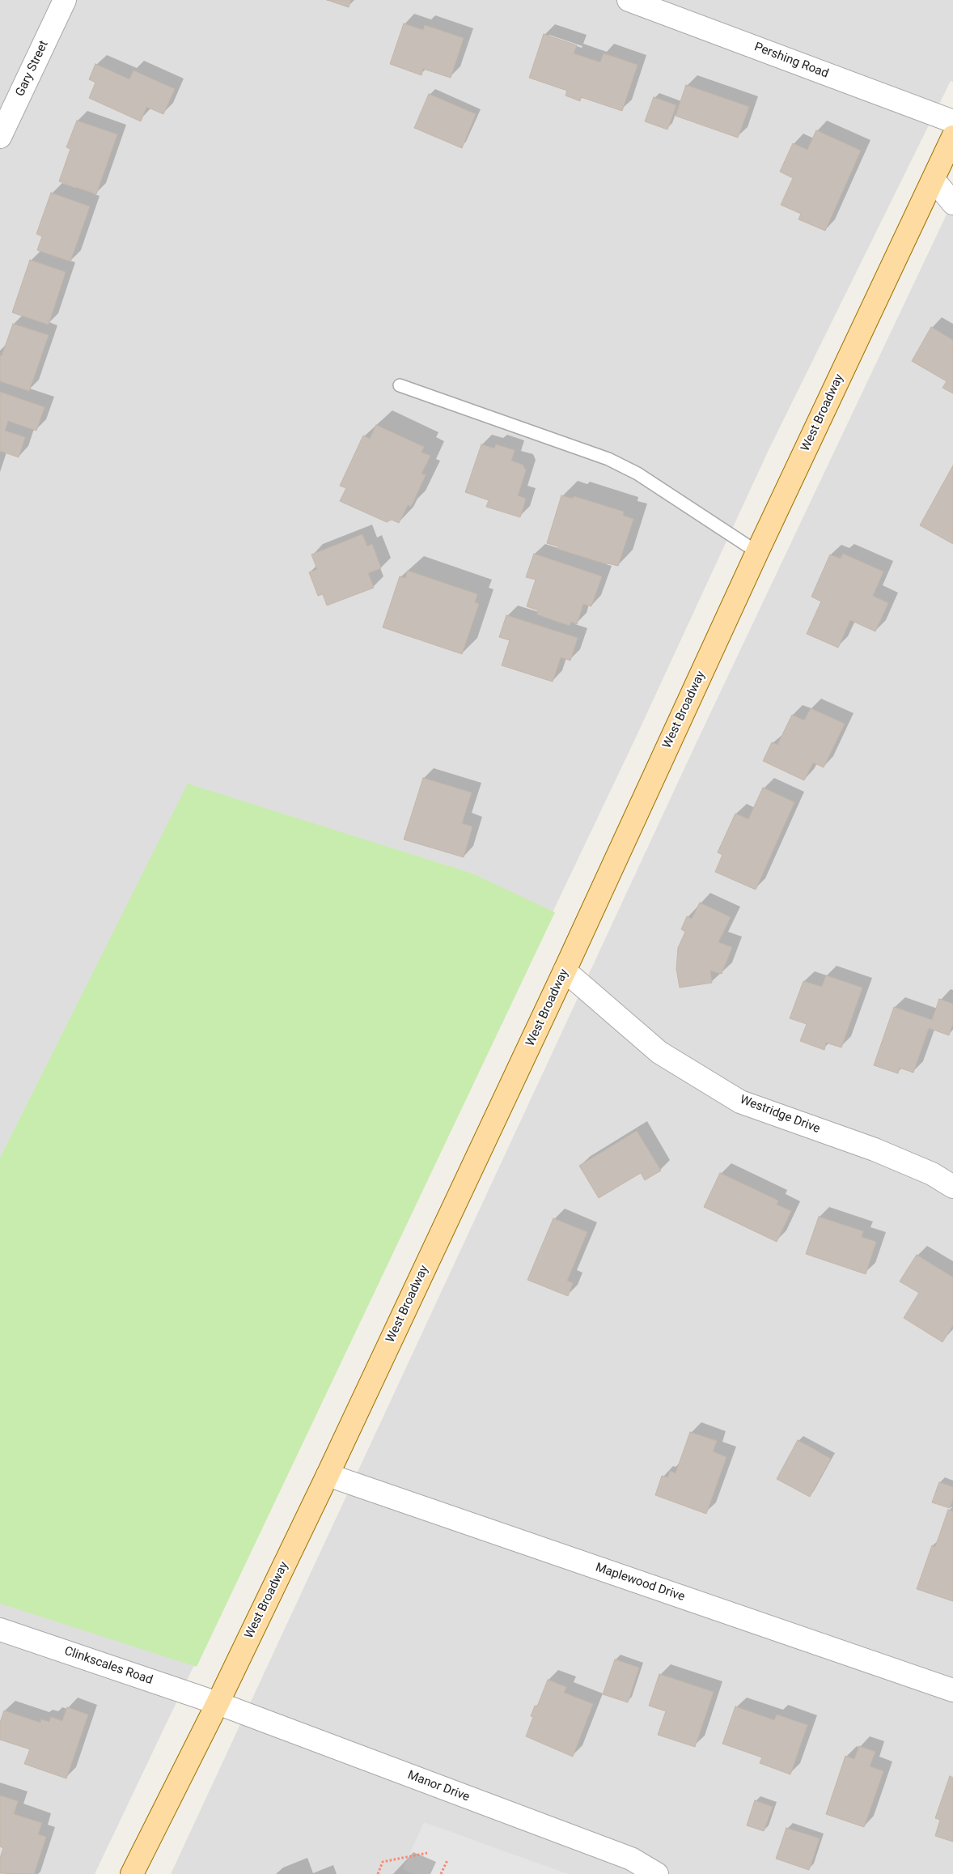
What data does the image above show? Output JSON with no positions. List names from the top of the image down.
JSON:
{
  "streets": {
    "main road": ["West Broadway"],
    "street": [
      "Pershing Road",
      "Gary Street",
      "Westridge Drive",
      "Maplewood Drive",
      "Clinkscales Road",
      "Manor Drive"
    ]
  },
  "crossings": [
    ["West Broadway", "Westridge Drive"],
    ["West Broadway", "Maplewood Drive"],
    ["West Broadway", "Clinkscales Road"],
    ["West Broadway", "Manor Drive"],
    ["Clinkscales Road", "Manor Drive"]
  ]
}
